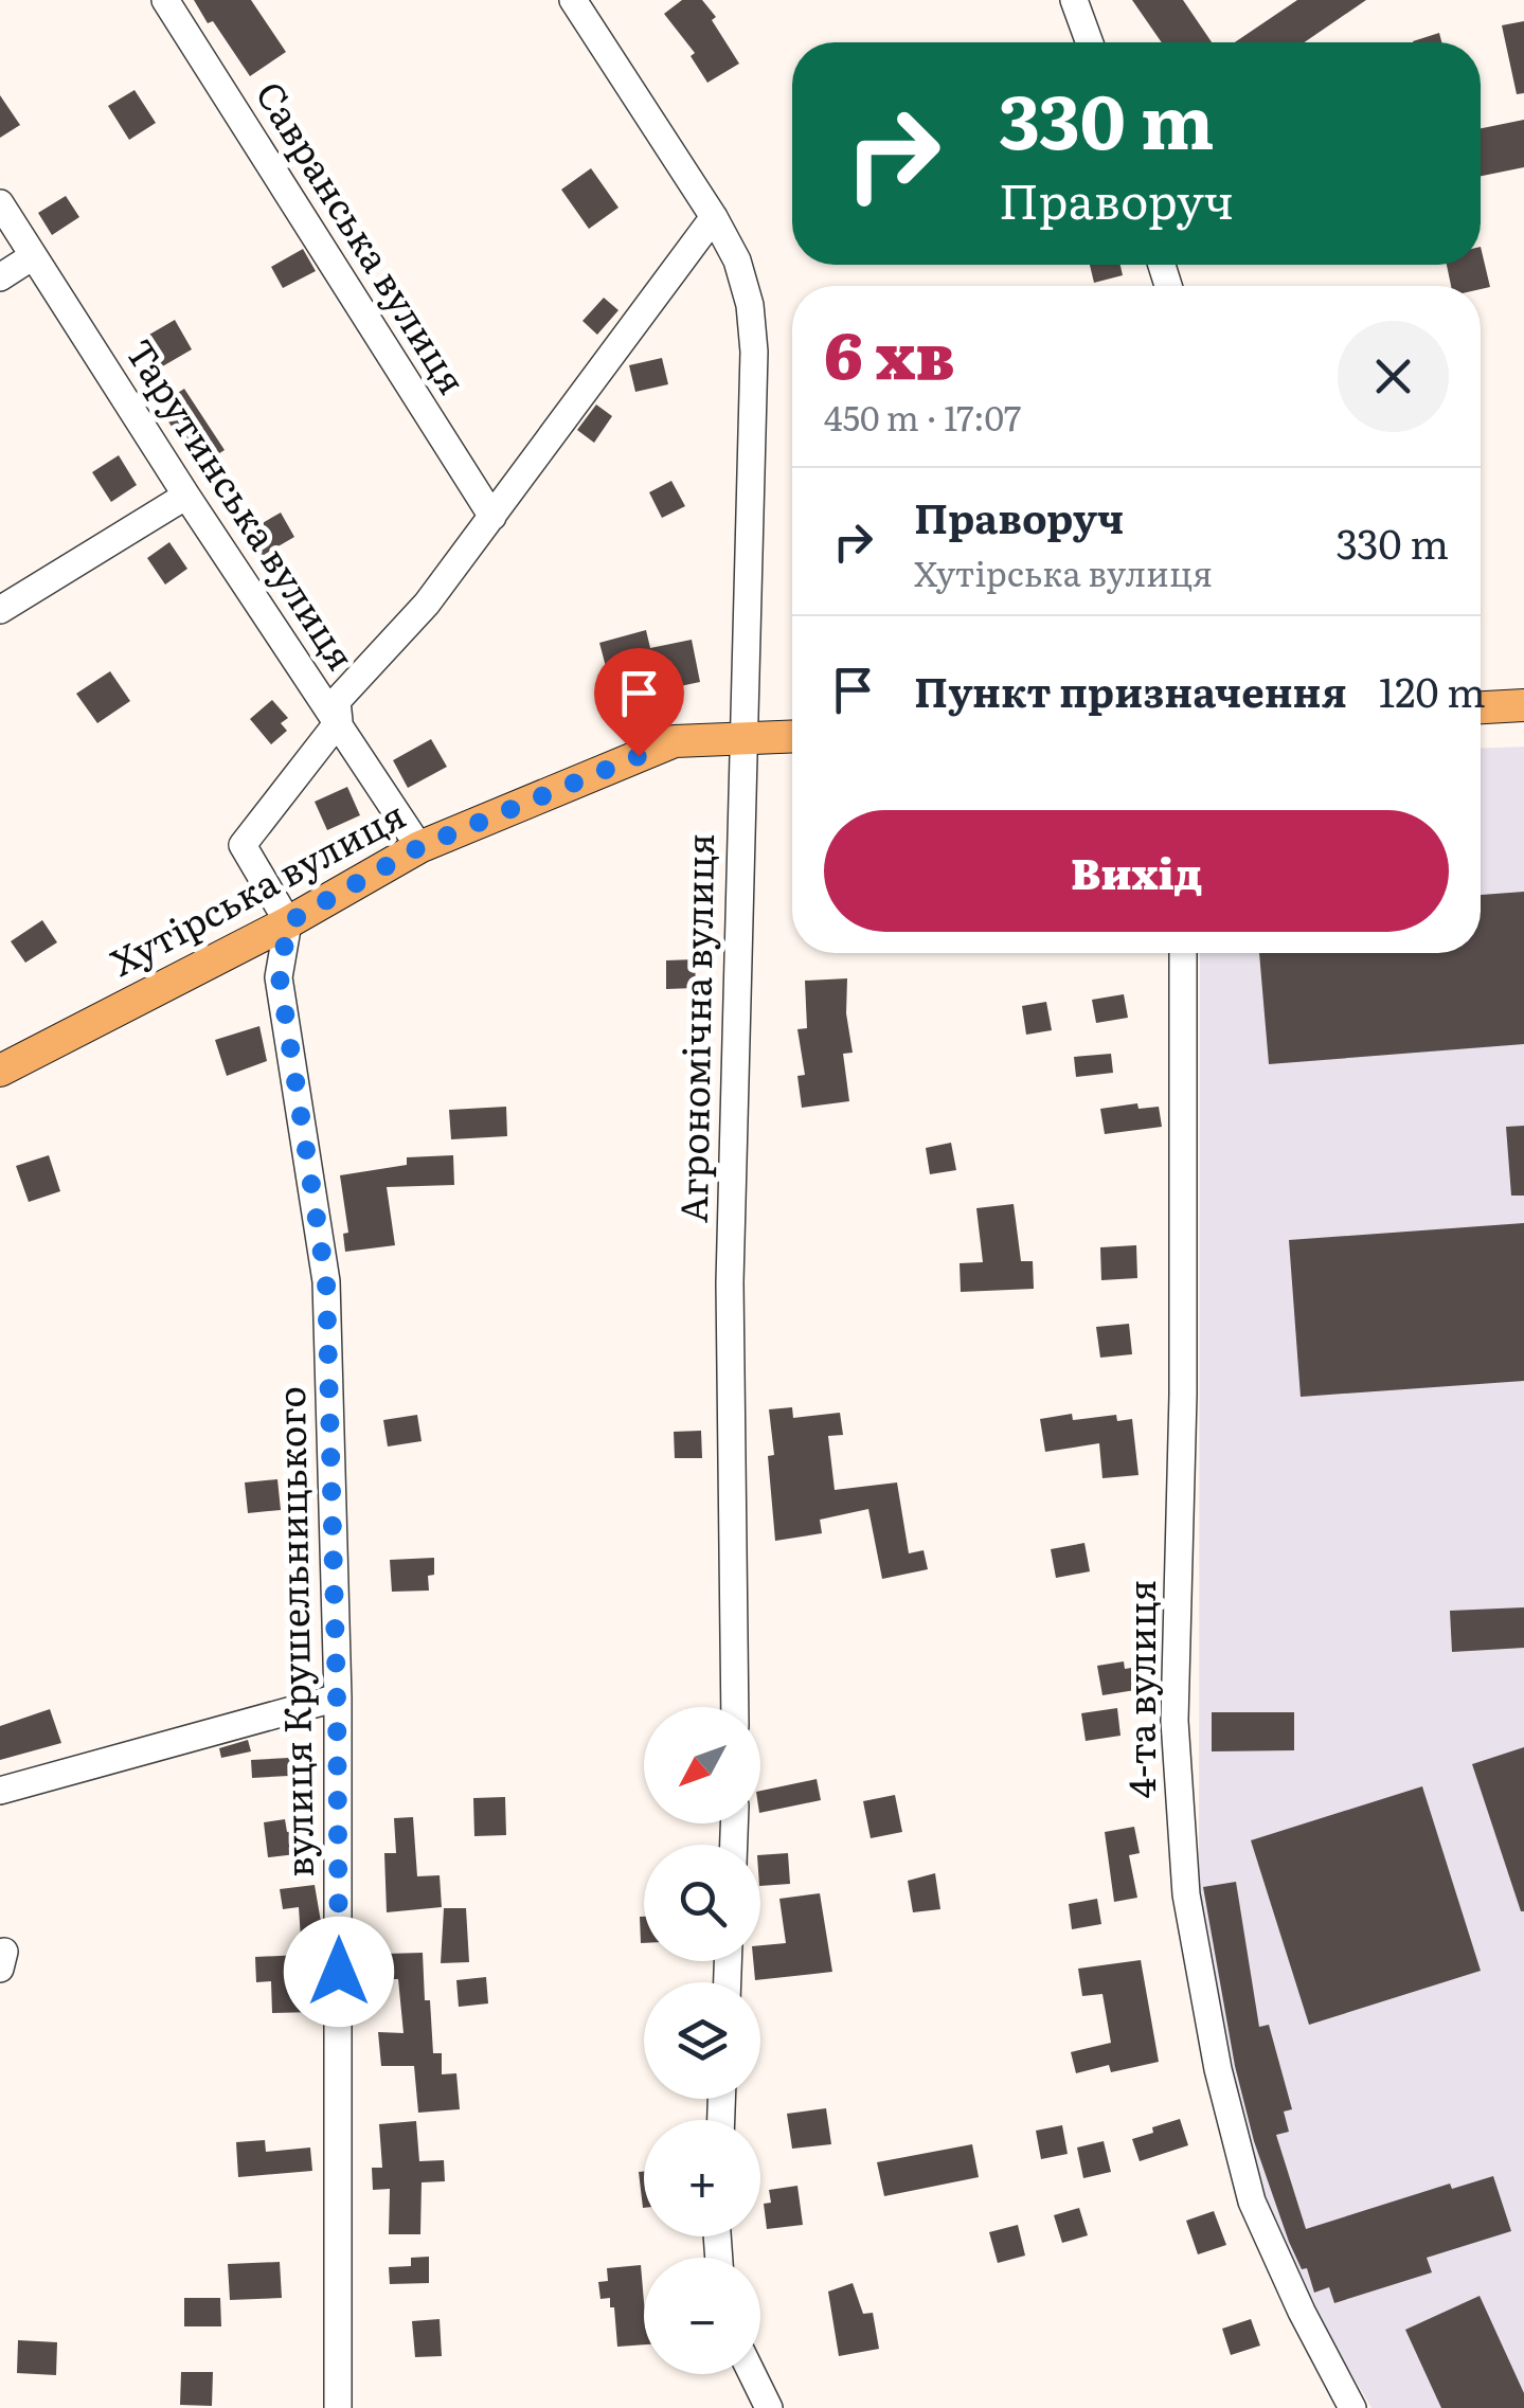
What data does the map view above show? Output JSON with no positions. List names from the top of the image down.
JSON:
{
  "streets": {
    "main road": ["Хутірська вулиця"],
    "street": [
      "Савранська вулиця",
      "Тарутинська вулиця",
      "Агрономічна вулиця",
      "вулиця Крушельницького",
      "4-та вулиця"
    ]
  },
  "crossings": [
    ["Тарутинська вулиця", "Хутірська вулиця"],
    ["Хутірська вулиця", "Агрономічна вулиця"],
    ["Хутірська вулиця", "вулиця Крушельницького"]
  ],
  "north": "bottom left",
  "page": {
    "turn": ["330 m", "Праворуч"],
    "heading": ["6 хв", "450 m · 17:07"],
    "list": [
      {
        "name": "Праворуч",
        "note": "Хутірська вулиця",
        "value": "330 m"
      },
      {
        "name": "Пункт призначення",
        "value": "120 m"
      }
    ],
    "buttons": "Вихід",
    "map_buttons": ["+", "−"]
  }
}
